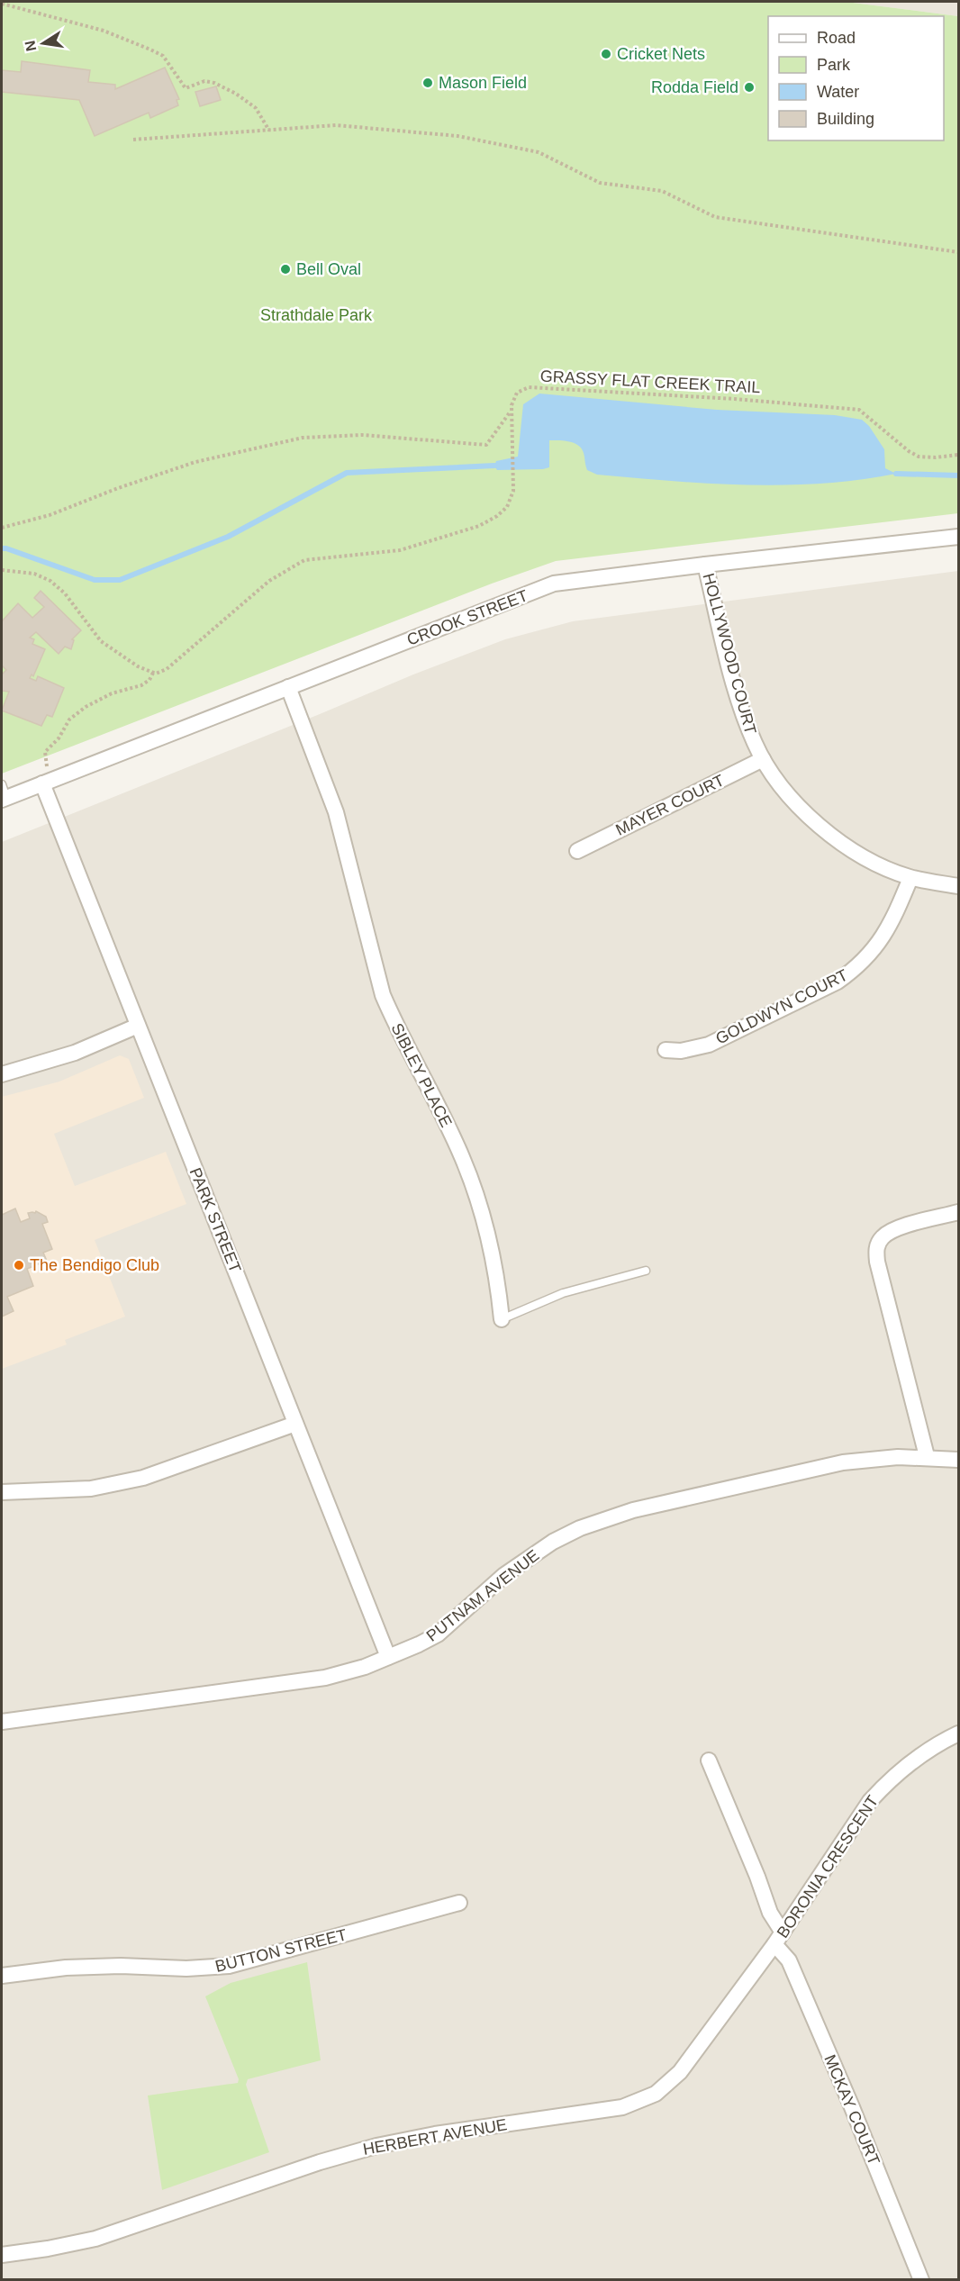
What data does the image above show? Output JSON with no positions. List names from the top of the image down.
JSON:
{
  "streets": {
    "street": [
      "CROOK STREET",
      "HOLLYWOOD COURT",
      "MAYER COURT",
      "GOLDWYN COURT",
      "SIBLEY PLACE",
      "PARK STREET",
      "PUTNAM AVENUE",
      "BORONIA CRESCENT",
      "BUTTON STREET",
      "MCKAY COURT",
      "HERBERT AVENUE"
    ],
    "path": ["GRASSY FLAT CREEK TRAIL"]
  },
  "crossings": [
    ["CROOK STREET", "HOLLYWOOD COURT"],
    ["CROOK STREET", "SIBLEY PLACE"],
    ["CROOK STREET", "PARK STREET"],
    ["HOLLYWOOD COURT", "MAYER COURT"],
    ["HOLLYWOOD COURT", "GOLDWYN COURT"],
    ["PARK STREET", "PUTNAM AVENUE"],
    ["BORONIA CRESCENT", "MCKAY COURT"],
    ["BORONIA CRESCENT", "HERBERT AVENUE"],
    ["MCKAY COURT", "HERBERT AVENUE"]
  ],
  "parks": ["Strathdale Park"],
  "places": [
    "Cricket Nets",
    "Mason Field",
    "Rodda Field",
    "Bell Oval",
    "The Bendigo Club"
  ],
  "legend": [
    "Road",
    "Park",
    "Water",
    "Building"
  ],
  "north": "left"
}
